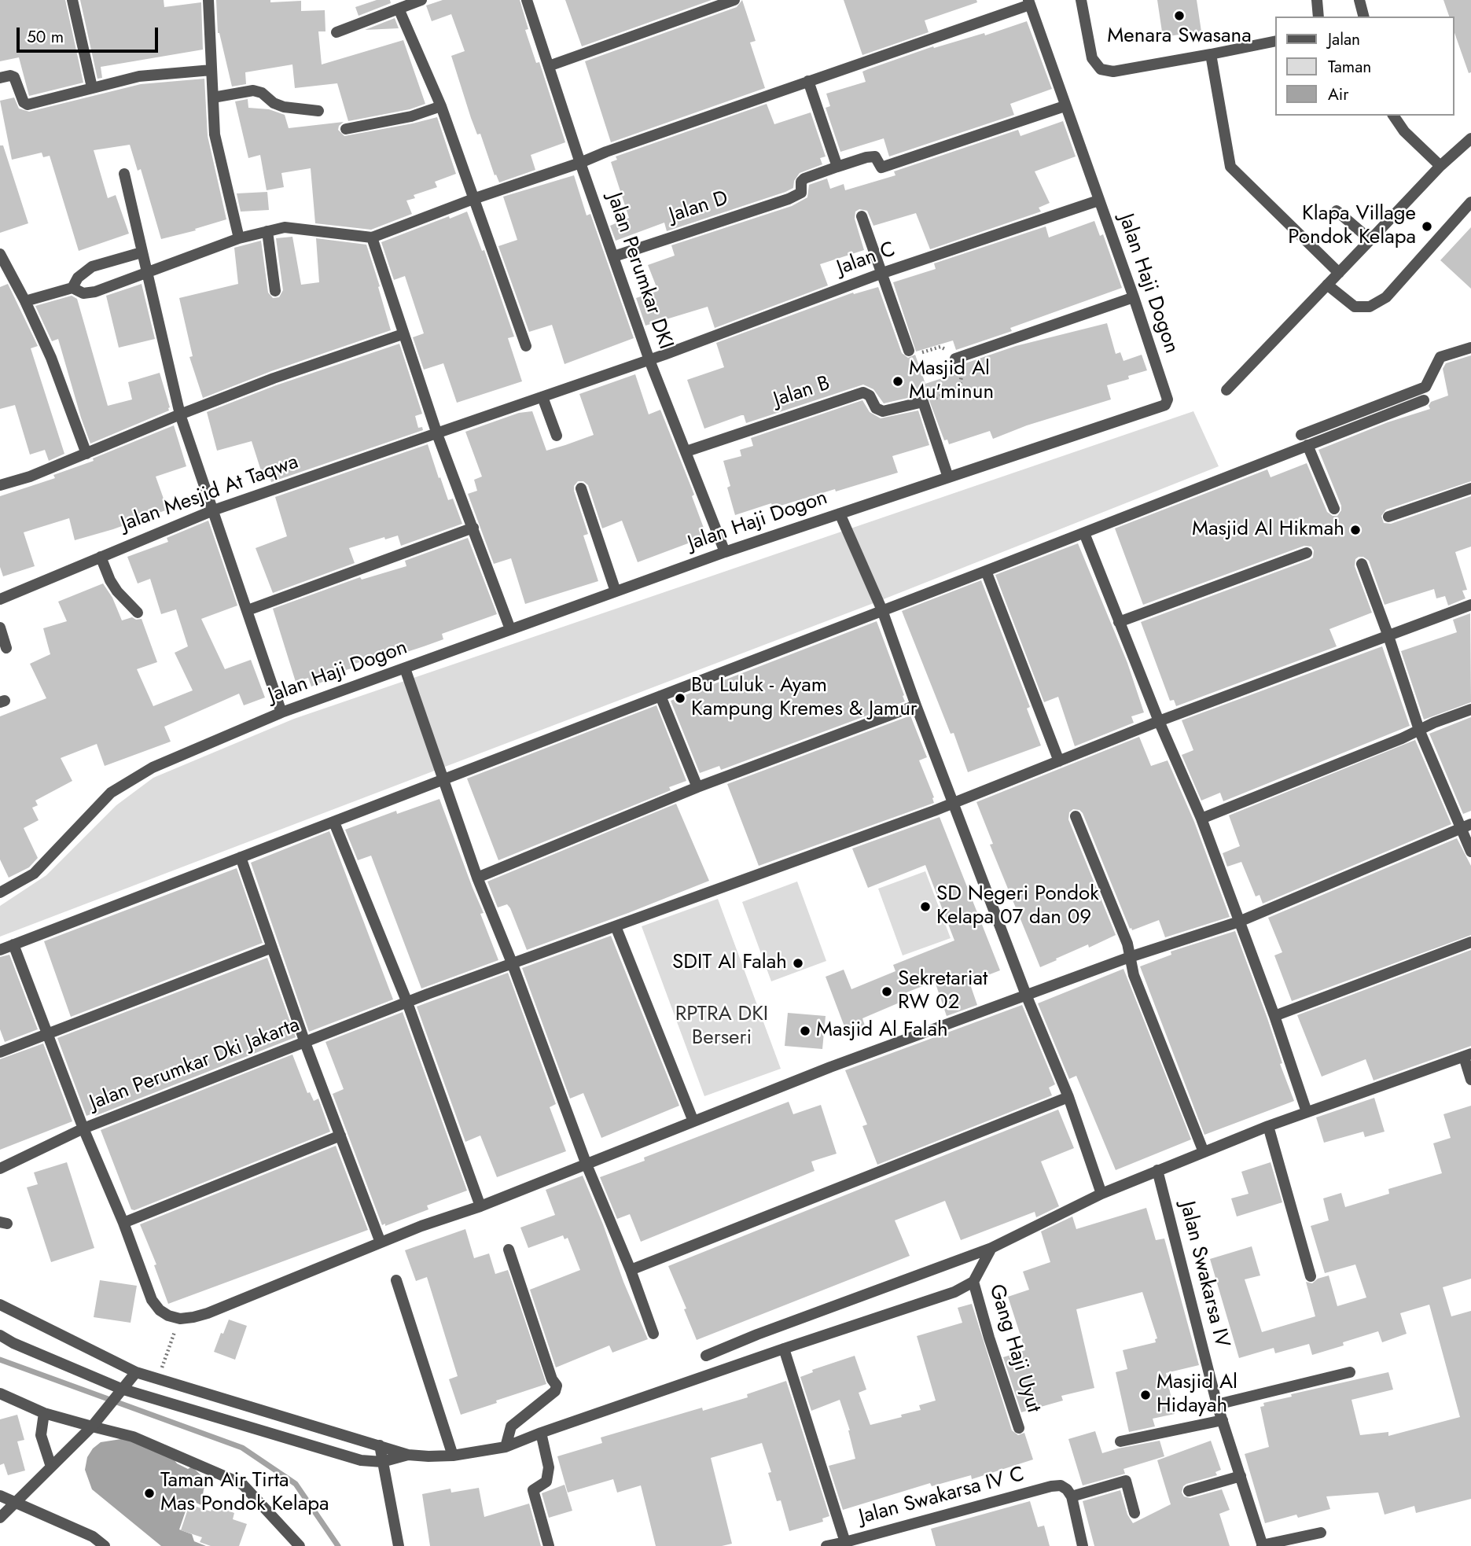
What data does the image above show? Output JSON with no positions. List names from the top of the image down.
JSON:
{
  "streets": {
    "street": [
      "Jalan D",
      "Jalan C",
      "Jalan Perumkar DKI",
      "Jalan Haji Dogon",
      "Jalan B",
      "Jalan Mesjid At Taqwa",
      "Jalan Perumkar Dki Jakarta",
      "Jalan Swakarsa IV",
      "Gang Haji Uyut",
      "Jalan Swakarsa IV C"
    ]
  },
  "crossings": [
    ["Jalan D", "Jalan Perumkar DKI"],
    ["Jalan C", "Jalan Perumkar DKI"],
    ["Jalan C", "Jalan Haji Dogon"],
    ["Jalan C", "Jalan Mesjid At Taqwa"],
    ["Jalan Perumkar DKI", "Jalan Haji Dogon"],
    ["Jalan Perumkar DKI", "Jalan B"]
  ],
  "parks": ["RPTRA DKI Berseri"],
  "places": [
    "Menara Swasana",
    "Klapa Village Pondok Kelapa",
    "Masjid Al Mu'minun",
    "Masjid Al Hikmah",
    "Bu Luluk - Ayam Kampung Kremes & Jamur",
    "SD Negeri Pondok Kelapa 07 dan 09",
    "SDIT Al Falah",
    "Sekretariat RW 02",
    "Masjid Al Falah",
    "Masjid Al Hidayah",
    "Taman Air Tirta Mas Pondok Kelapa"
  ],
  "legend": ["Jalan", "Taman", "Air"],
  "scale_bar": "50 m"
}
